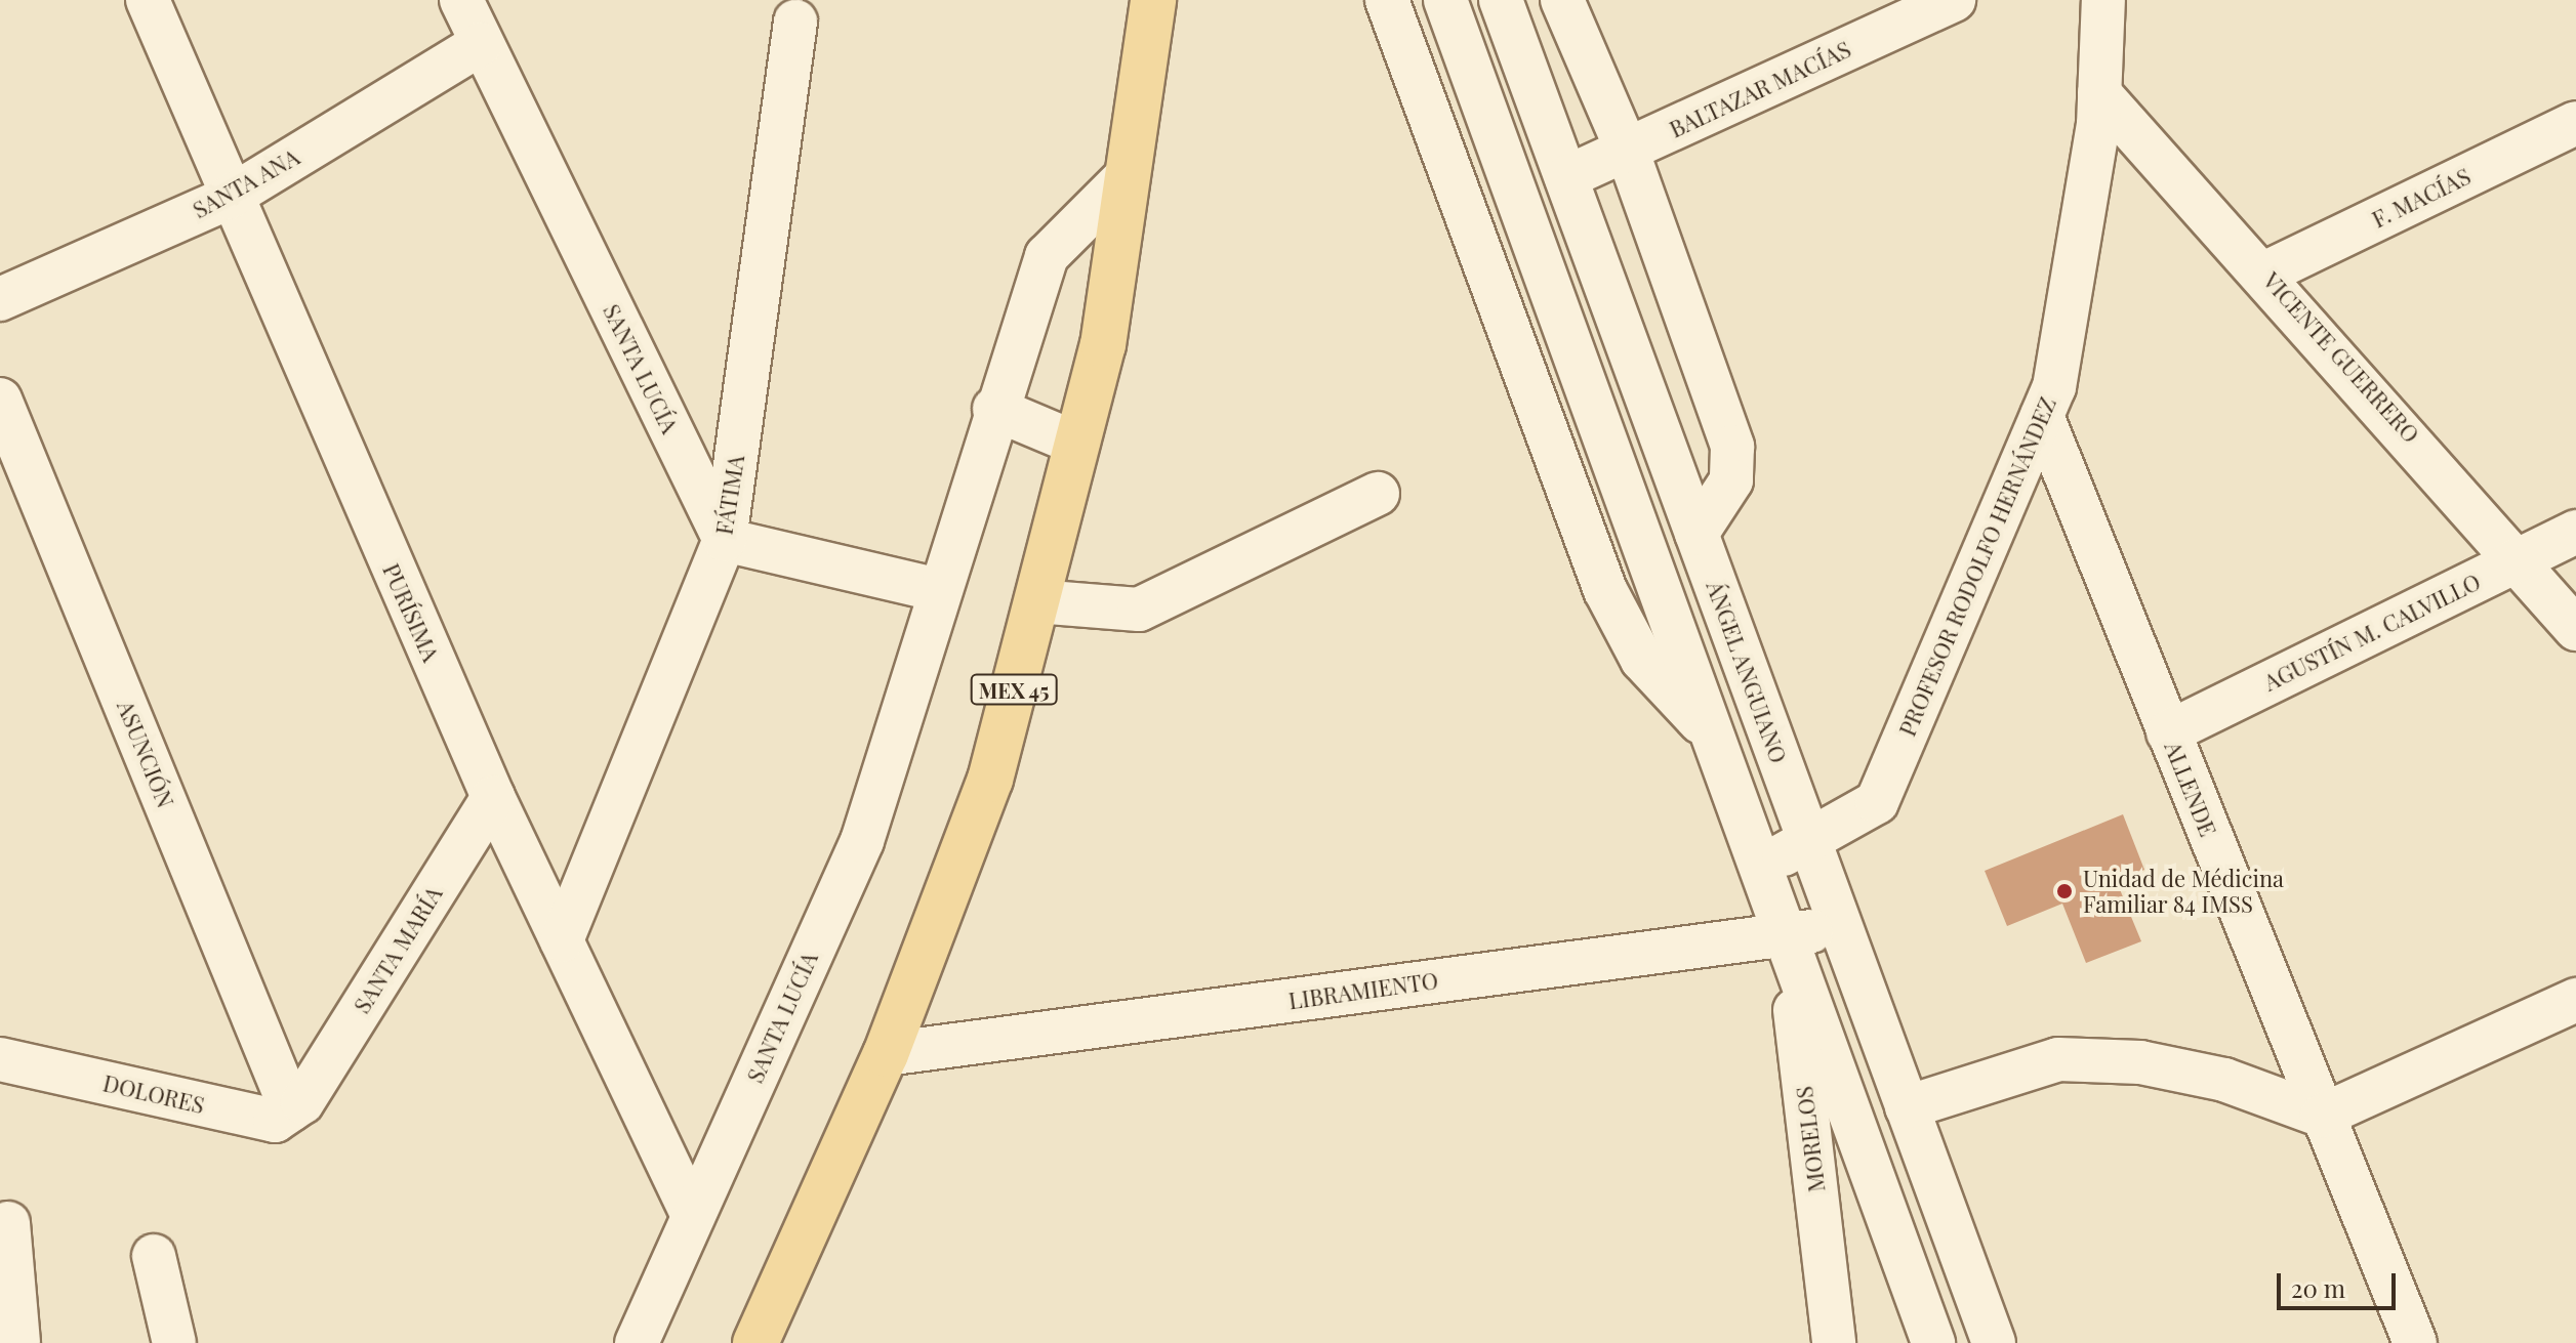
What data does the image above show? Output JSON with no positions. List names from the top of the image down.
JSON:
{
  "streets": {
    "main road": ["MEX 45"],
    "street": [
      "BALTAZAR MACÍAS",
      "SANTA ANA",
      "F. MACÍAS",
      "VICENTE GUERRERO",
      "SANTA LUCÍA",
      "FÁTIMA",
      "PROFESOR RODOLFO HERNÁNDEZ",
      "PURÍSIMA",
      "AGUSTÍN M. CALVILLO",
      "ÁNGEL ANGUIANO",
      "ASUNCIÓN",
      "ALLENDE",
      "SANTA MARÍA",
      "LIBRAMIENTO",
      "DOLORES",
      "MORELOS"
    ]
  },
  "crossings": [
    ["BALTAZAR MACÍAS", "ÁNGEL ANGUIANO"],
    ["SANTA ANA", "SANTA LUCÍA"],
    ["SANTA ANA", "PURÍSIMA"],
    ["F. MACÍAS", "VICENTE GUERRERO"],
    ["VICENTE GUERRERO", "PROFESOR RODOLFO HERNÁNDEZ"],
    ["VICENTE GUERRERO", "AGUSTÍN M. CALVILLO"],
    ["SANTA LUCÍA", "FÁTIMA"],
    ["SANTA LUCÍA", "PURÍSIMA"],
    ["SANTA LUCÍA", "MEX 45"],
    ["FÁTIMA", "PURÍSIMA"],
    ["PROFESOR RODOLFO HERNÁNDEZ", "ÁNGEL ANGUIANO"],
    ["PROFESOR RODOLFO HERNÁNDEZ", "ALLENDE"],
    ["PURÍSIMA", "SANTA MARÍA"],
    ["AGUSTÍN M. CALVILLO", "ALLENDE"],
    ["ÁNGEL ANGUIANO", "LIBRAMIENTO"],
    ["MEX 45", "LIBRAMIENTO"],
    ["ASUNCIÓN", "SANTA MARÍA"],
    ["ASUNCIÓN", "DOLORES"],
    ["SANTA MARÍA", "DOLORES"],
    ["LIBRAMIENTO", "MORELOS"]
  ],
  "places": ["Unidad de Médicina Familiar 84 IMSS"],
  "scale_bar": "20 m"
}
